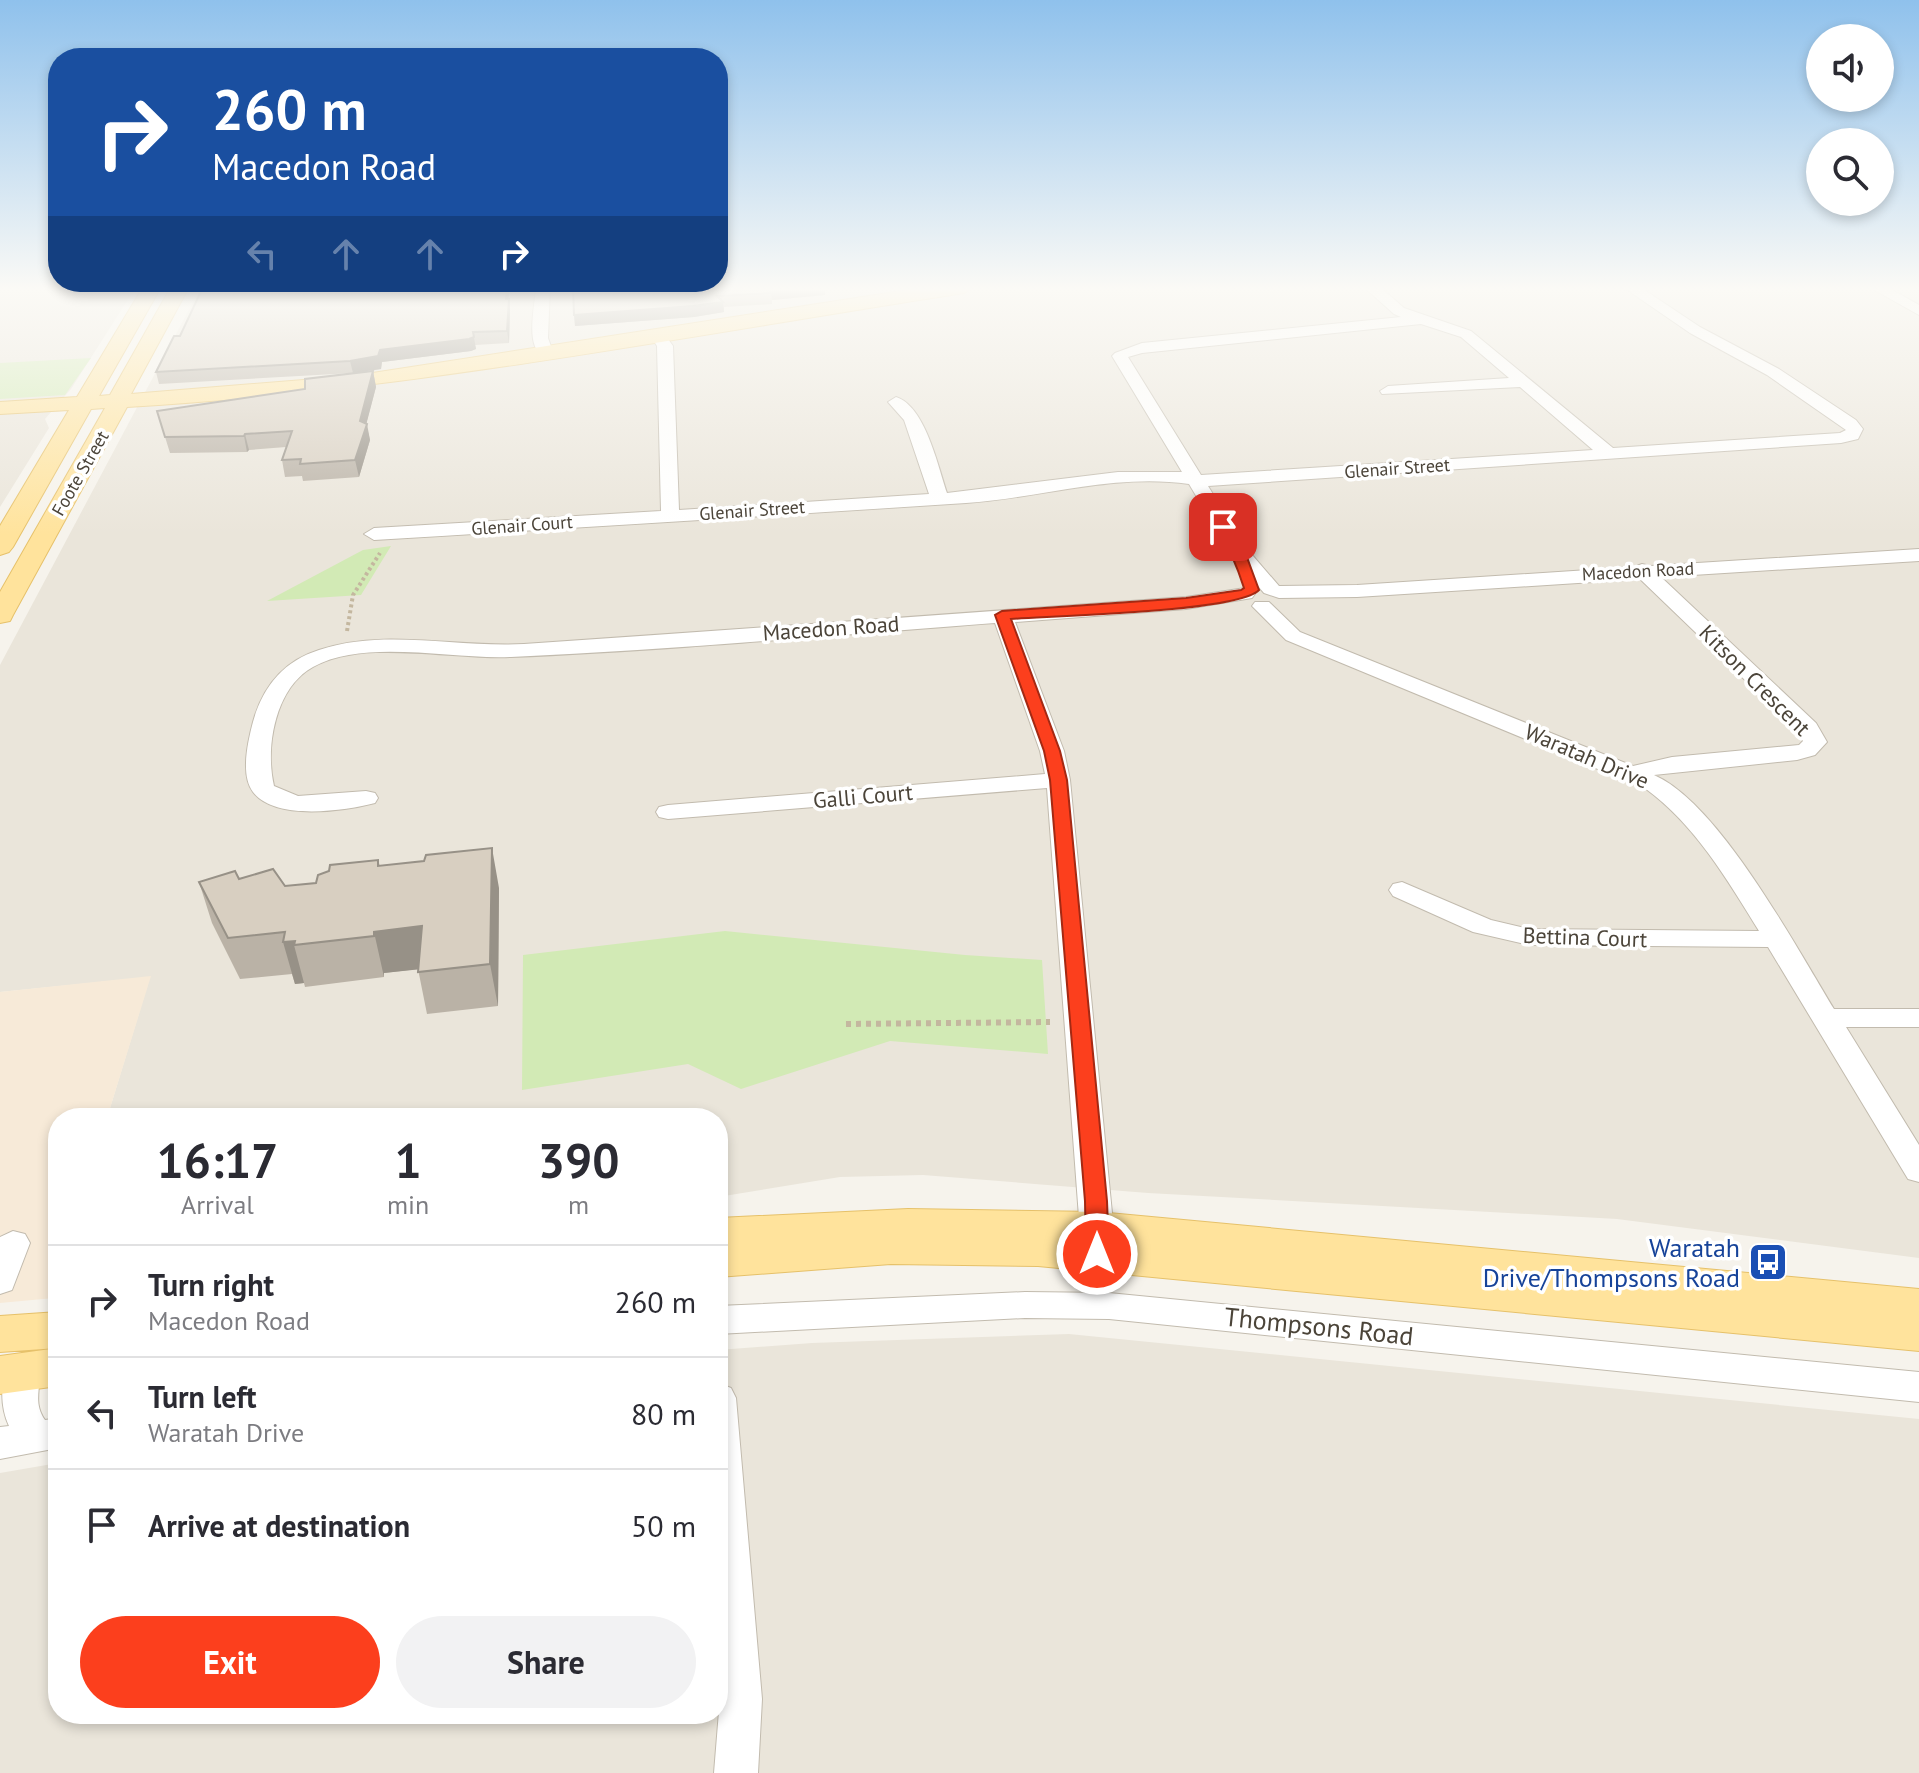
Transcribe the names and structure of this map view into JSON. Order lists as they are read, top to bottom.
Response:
{
  "streets": {
    "main road": ["Foote Street"],
    "street": [
      "Glenair Street",
      "Glenair Court",
      "Macedon Road",
      "Kitson Crescent",
      "Waratah Drive",
      "Galli Court",
      "Bettina Court",
      "Thompsons Road"
    ]
  },
  "crossings": [
    ["Glenair Street", "Glenair Court"],
    ["Glenair Street", "Waratah Drive"],
    ["Macedon Road", "Kitson Crescent"],
    ["Macedon Road", "Waratah Drive"],
    ["Kitson Crescent", "Waratah Drive"],
    ["Waratah Drive", "Bettina Court"]
  ],
  "places": {
    "bus stop": ["Waratah Drive/Thompsons Road"]
  },
  "page": {
    "turn": ["260 m", "Macedon Road"],
    "eta": [
      "16:17",
      "Arrival",
      "1",
      "min",
      "390",
      "m"
    ],
    "list": [
      {
        "name": "Turn right",
        "note": "Macedon Road",
        "value": "260 m"
      },
      {
        "name": "Turn left",
        "note": "Waratah Drive",
        "value": "80 m"
      },
      {
        "name": "Arrive at destination",
        "value": "50 m"
      }
    ],
    "buttons": ["Exit", "Share"]
  }
}
